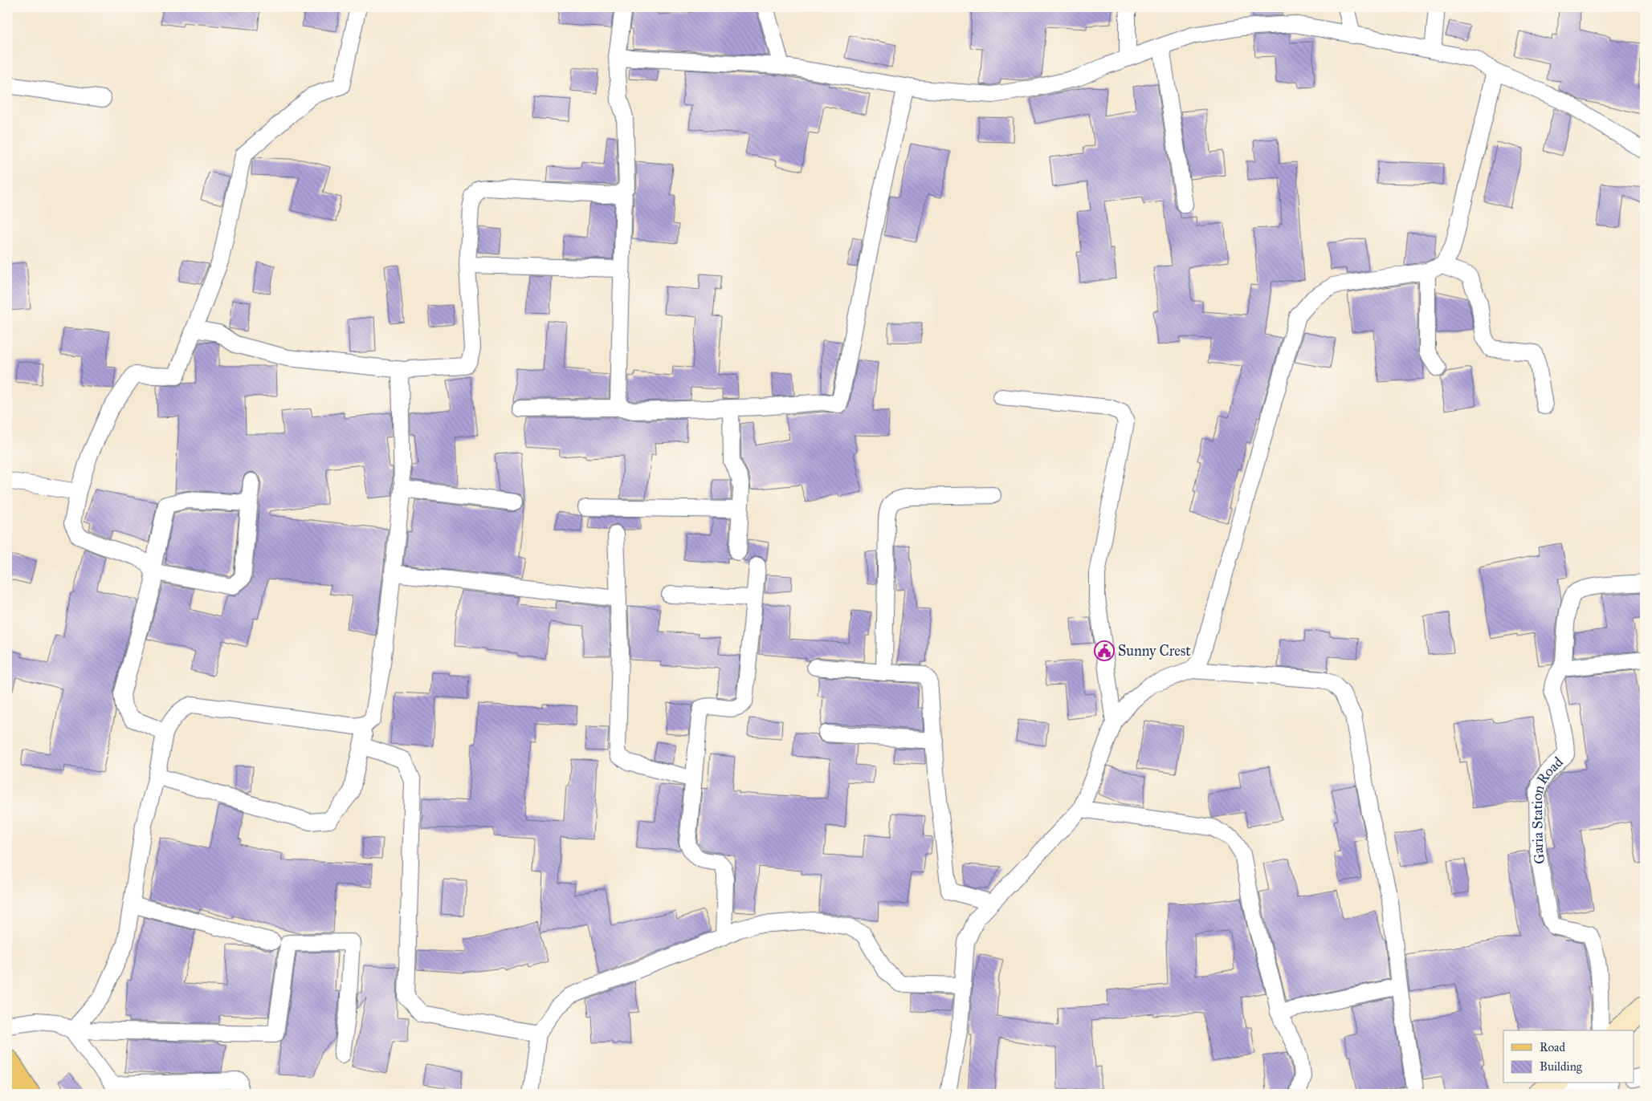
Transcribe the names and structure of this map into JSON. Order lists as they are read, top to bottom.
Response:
{
  "streets": {
    "street": ["Garia Station Road"]
  },
  "places": {
    "public building": ["Sunny Crest"]
  },
  "legend": ["Road", "Building"]
}
